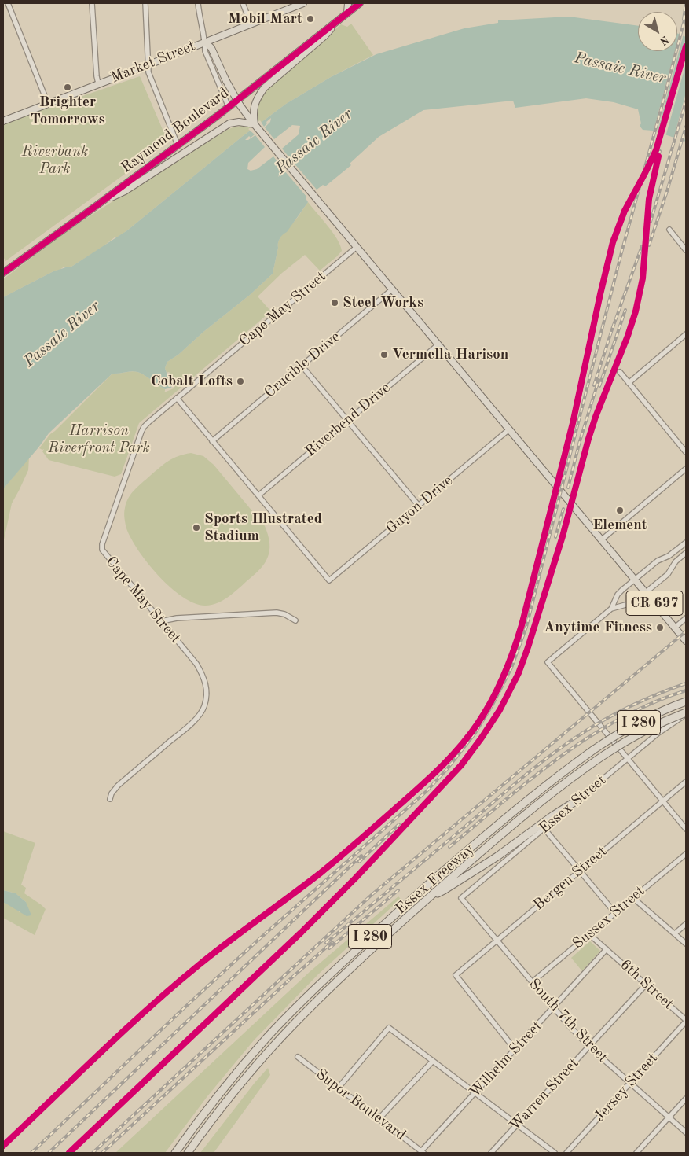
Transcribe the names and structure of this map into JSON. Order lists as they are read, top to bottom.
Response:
{
  "streets": {
    "highway": ["I 280", "Essex Freeway"],
    "main road": ["Market Street", "Raymond Boulevard", "CR 697"],
    "street": [
      "Cape May Street",
      "Crucible Drive",
      "Riverbend Drive",
      "Guyon Drive",
      "Essex Street",
      "Bergen Street",
      "Sussex Street",
      "6th Street",
      "South 7th Street",
      "Wilhelm Street",
      "Jersey Street",
      "Warren Street",
      "Supor Boulevard"
    ]
  },
  "crossings": [
    ["Cape May Street", "CR 697"],
    ["Crucible Drive", "CR 697"],
    ["Riverbend Drive", "Guyon Drive"],
    ["Riverbend Drive", "CR 697"],
    ["Guyon Drive", "CR 697"],
    ["Essex Street", "Essex Freeway"],
    ["Essex Street", "South 7th Street"],
    ["Bergen Street", "South 7th Street"],
    ["Bergen Street", "Wilhelm Street"],
    ["Sussex Street", "6th Street"],
    ["Sussex Street", "South 7th Street"],
    ["6th Street", "Wilhelm Street"],
    ["6th Street", "Jersey Street"],
    ["6th Street", "Warren Street"],
    ["South 7th Street", "Wilhelm Street"],
    ["South 7th Street", "Jersey Street"],
    ["South 7th Street", "Warren Street"],
    ["Wilhelm Street", "Supor Boulevard"]
  ],
  "water": ["Passaic River"],
  "parks": ["Riverbank Park", "Harrison Riverfront Park"],
  "places": [
    "Mobil Mart",
    "Brighter Tomorrows",
    "Steel Works",
    "Vermella Harison",
    "Cobalt Lofts",
    "Element",
    "Sports Illustrated Stadium",
    "Anytime Fitness"
  ],
  "north": "bottom right"
}
